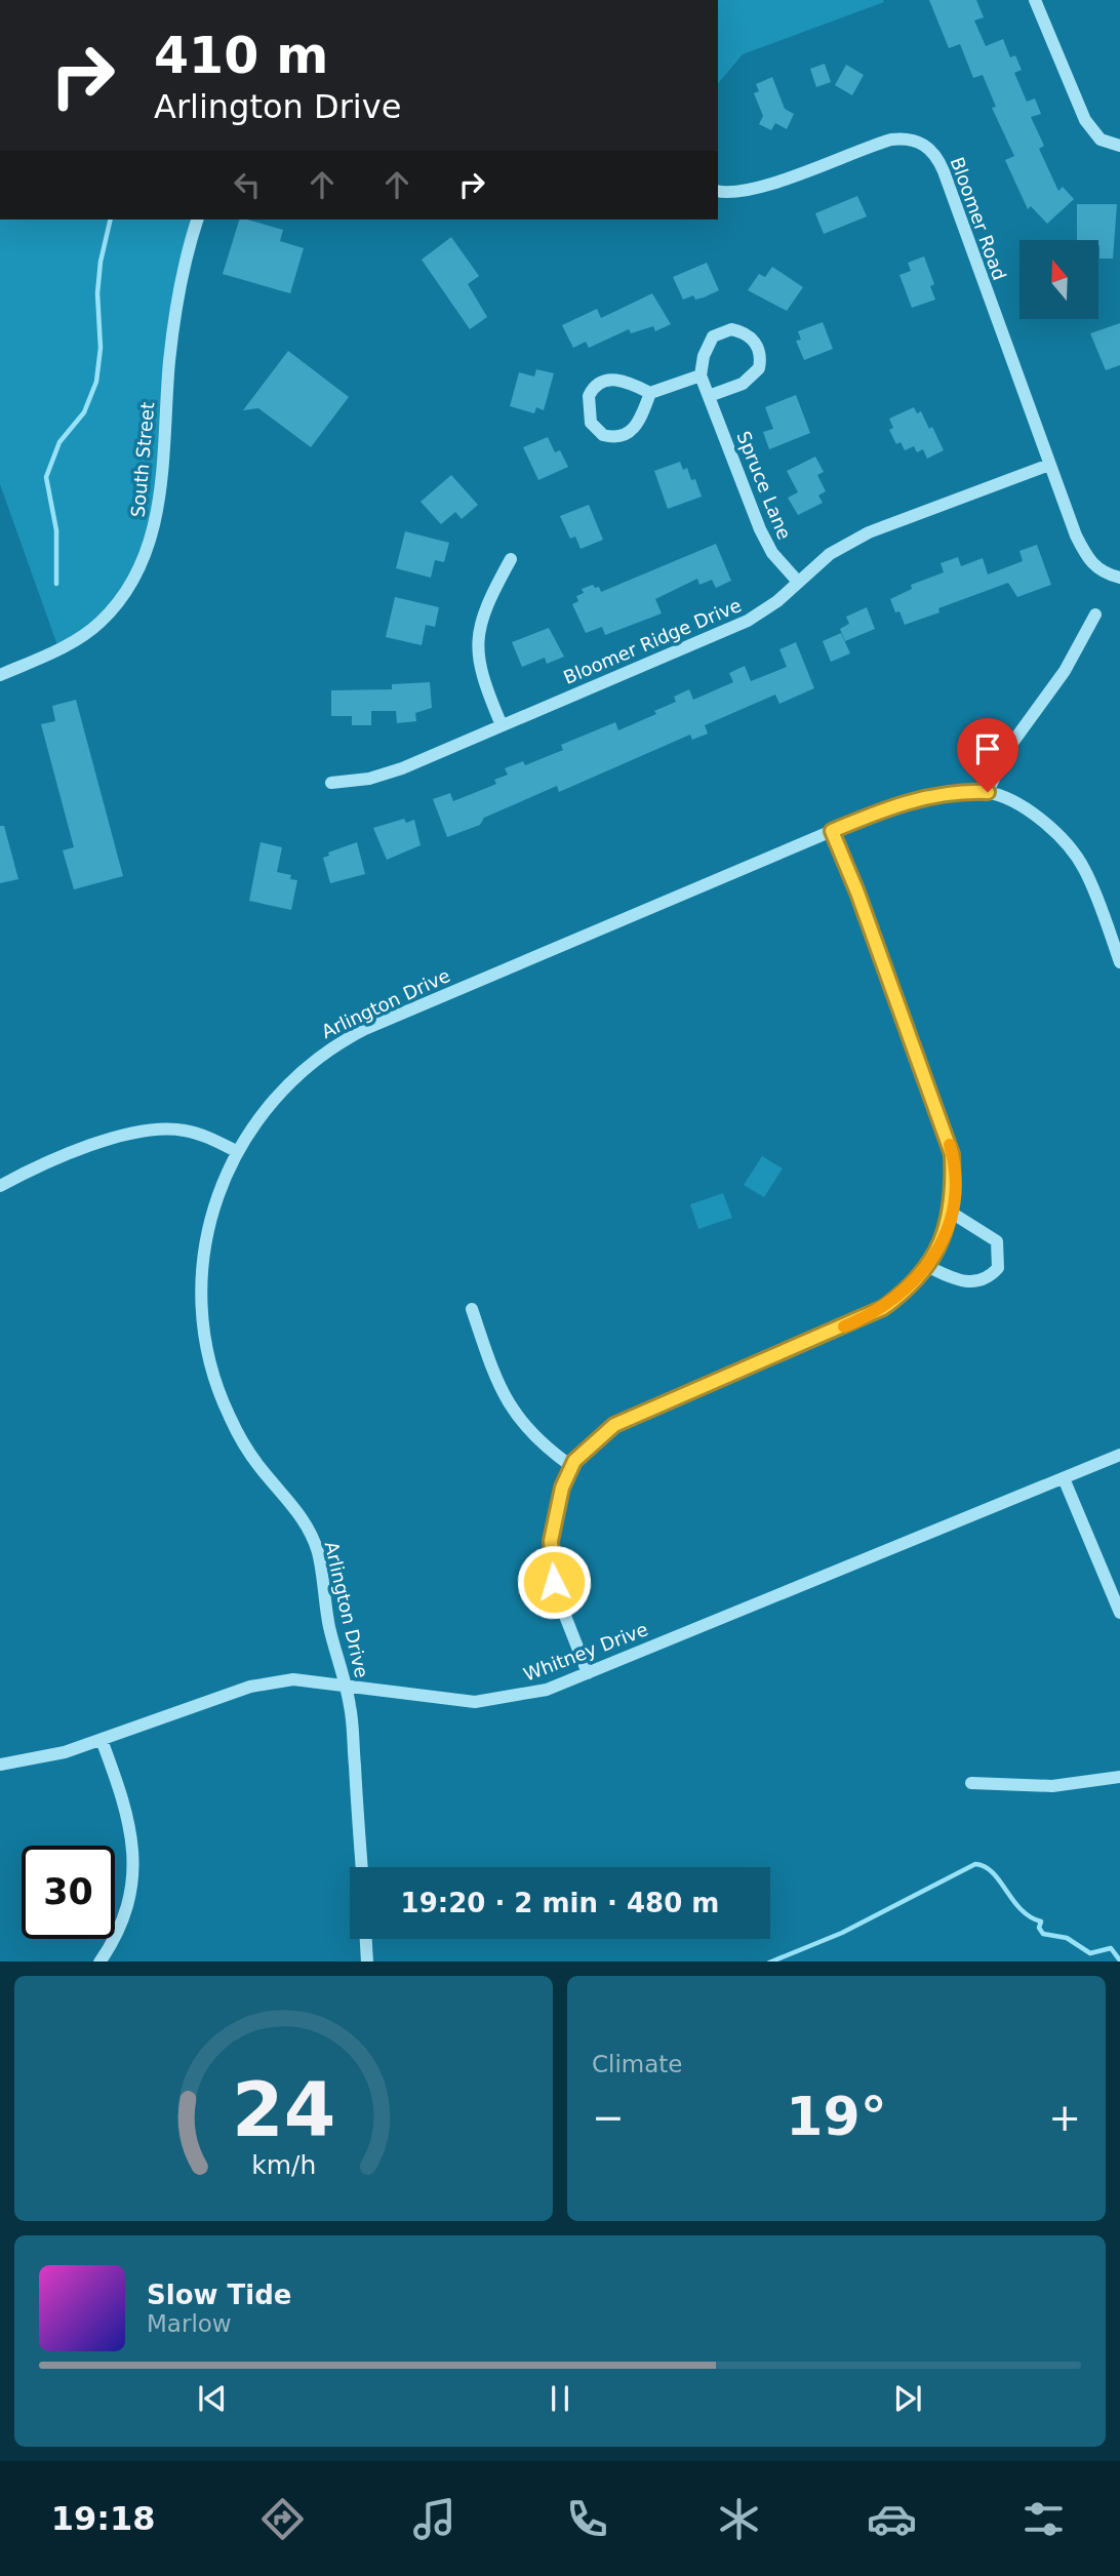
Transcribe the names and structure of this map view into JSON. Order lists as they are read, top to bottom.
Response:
{
  "streets": {
    "street": [
      "Bloomer Road",
      "South Street",
      "Spruce Lane",
      "Bloomer Ridge Drive",
      "Arlington Drive",
      "Whitney Drive"
    ]
  },
  "crossings": [
    ["Bloomer Road", "Bloomer Ridge Drive"],
    ["Spruce Lane", "Bloomer Ridge Drive"],
    ["Arlington Drive", "Whitney Drive"]
  ],
  "north": "top",
  "page": {
    "turn": ["410 m", "Arlington Drive"],
    "limit": "30",
    "trip": "19:20 · 2 min · 480 m",
    "tile": "Climate",
    "heat": ["−", "19°", "+"],
    "song": ["Slow Tide", "Marlow"],
    "tabs": "19:18",
    "gauge": ["24", "km/h"]
  }
}
